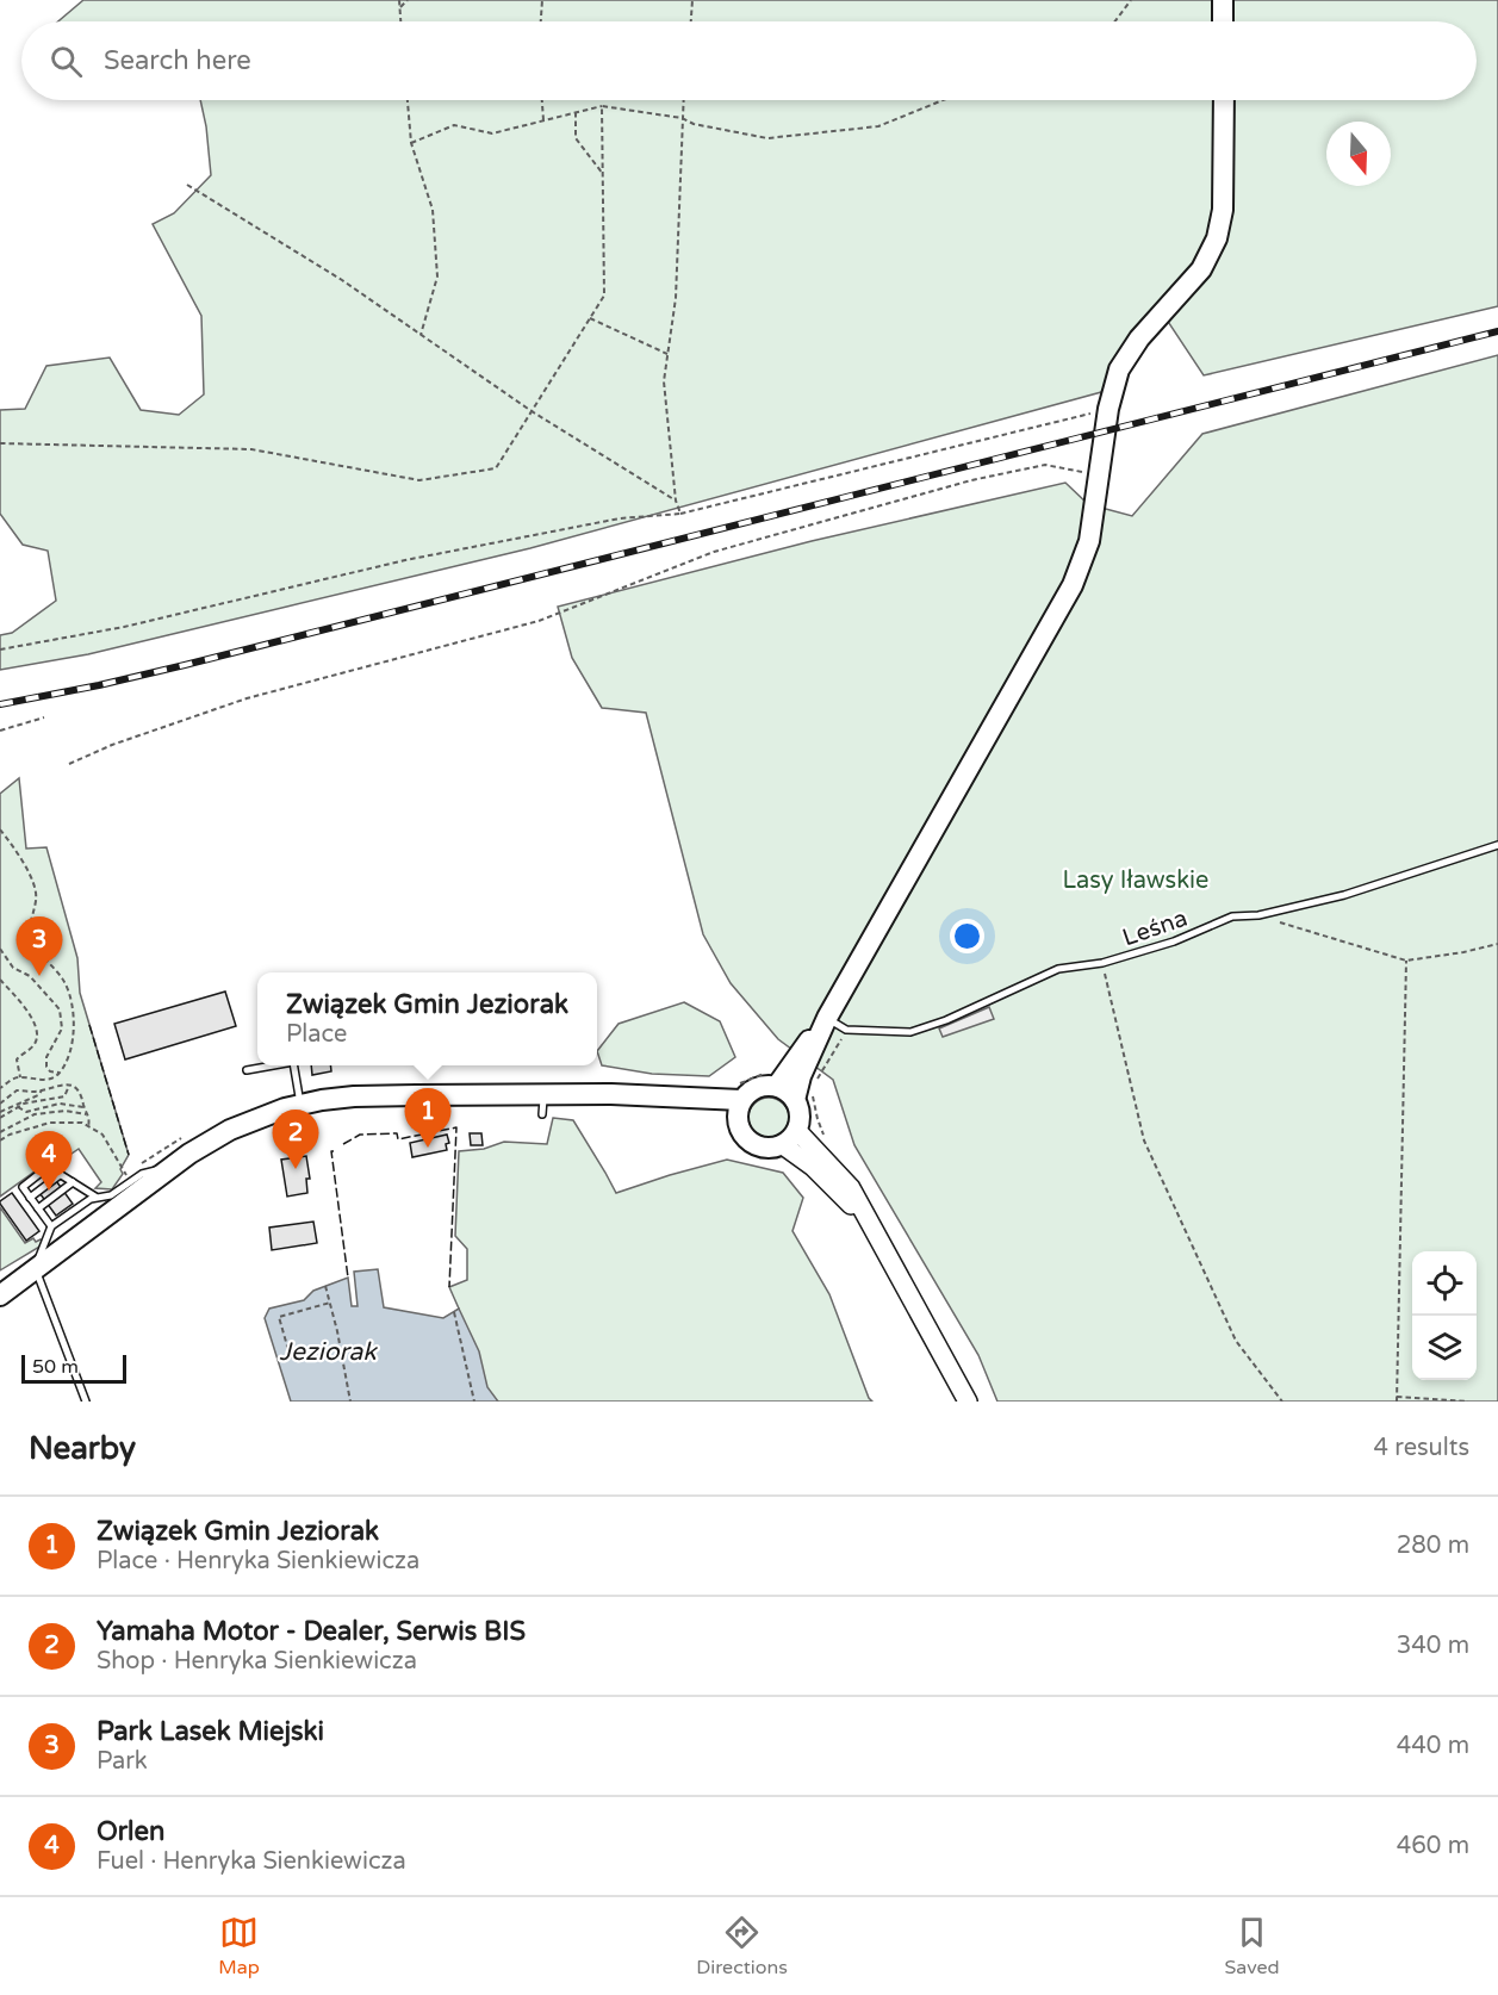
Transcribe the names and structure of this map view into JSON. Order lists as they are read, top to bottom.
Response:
{
  "streets": {
    "lane": ["Leśna"]
  },
  "water": ["Jeziorak"],
  "parks": ["Lasy Iławskie"],
  "scale_bar": "50 m",
  "north": "bottom",
  "page": {
    "search": "Search here",
    "pins": [
      "3",
      "1",
      "2",
      "4"
    ],
    "popup": ["Związek Gmin Jeziorak", "Place"],
    "scale": "50 m",
    "heading": ["Nearby", "4 results"],
    "list": [
      {
        "mark": "1",
        "name": "Związek Gmin Jeziorak",
        "note": "Place · Henryka Sienkiewicza",
        "value": "280 m"
      },
      {
        "mark": "2",
        "name": "Yamaha Motor - Dealer, Serwis BIS",
        "note": "Shop · Henryka Sienkiewicza",
        "value": "340 m"
      },
      {
        "mark": "3",
        "name": "Park Lasek Miejski",
        "note": "Park",
        "value": "440 m"
      },
      {
        "mark": "4",
        "name": "Orlen",
        "note": "Fuel · Henryka Sienkiewicza",
        "value": "460 m"
      }
    ],
    "nav": ["Map", "Directions", "Saved"]
  }
}
